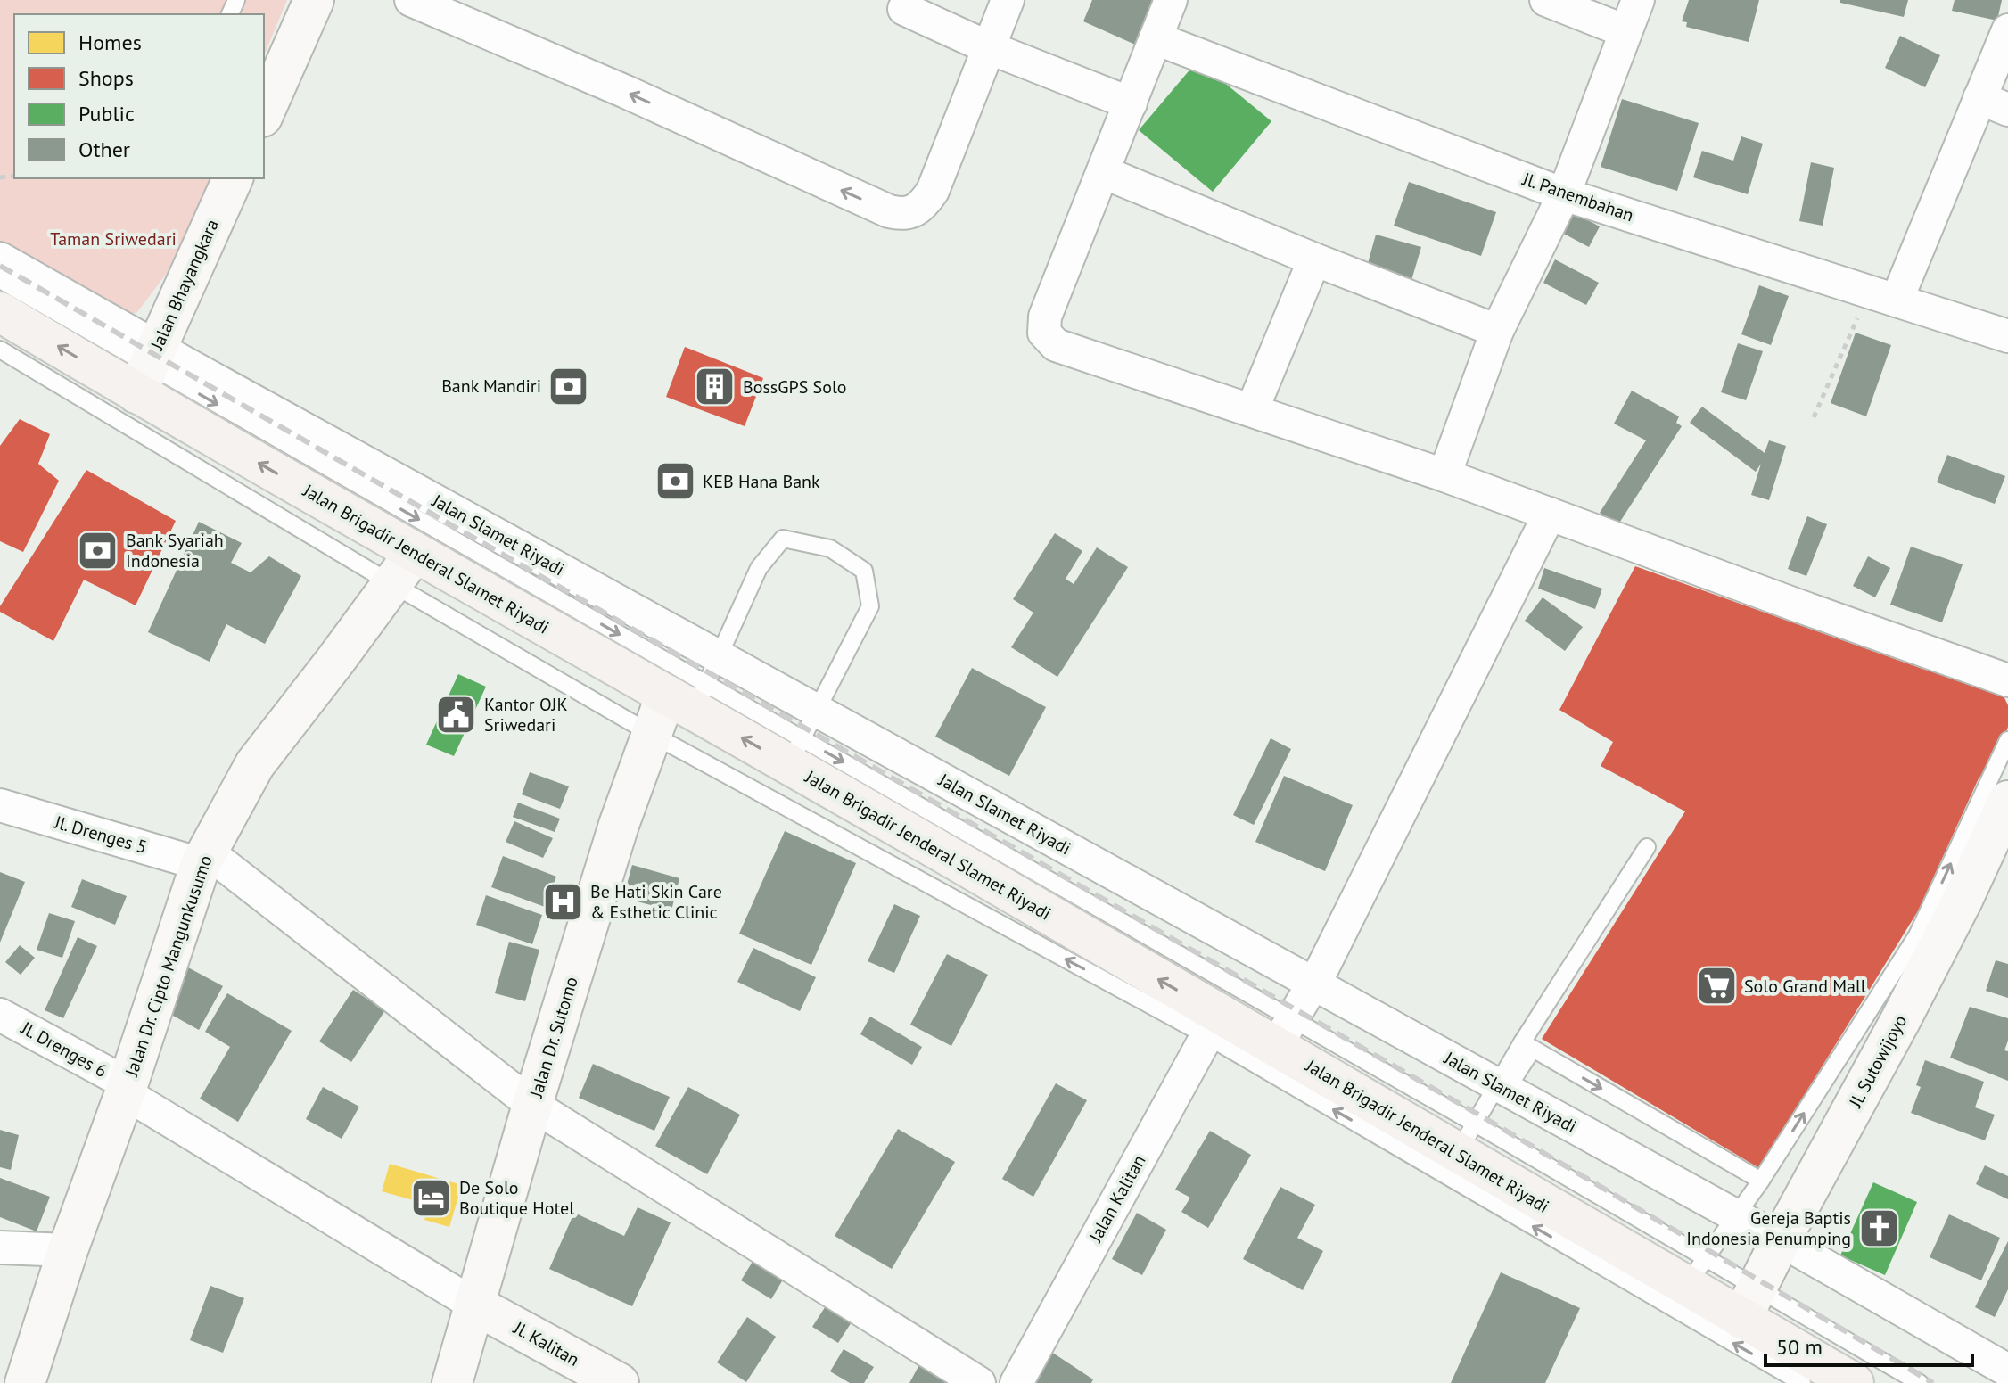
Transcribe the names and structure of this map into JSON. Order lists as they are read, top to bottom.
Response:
{
  "streets": {
    "main road": [
      "Jalan Bhayangkara",
      "Jalan Brigadir Jenderal Slamet Riyadi",
      "Jalan Dr. Cipto Mangunkusumo",
      "Jalan Dr. Sutomo",
      "Jl. Sutowijoyo",
      "Jl. Kalitan"
    ],
    "street": [
      "Jl. Panembahan",
      "Jalan Slamet Riyadi",
      "Jl. Drenges 5",
      "Jl. Drenges 6",
      "Jalan Kalitan"
    ]
  },
  "crossings": [
    ["Jalan Bhayangkara", "Jalan Slamet Riyadi"],
    ["Jalan Bhayangkara", "Jalan Brigadir Jenderal Slamet Riyadi"],
    ["Jalan Slamet Riyadi", "Jalan Brigadir Jenderal Slamet Riyadi"],
    ["Jalan Slamet Riyadi", "Jalan Dr. Sutomo"],
    ["Jalan Slamet Riyadi", "Jl. Sutowijoyo"],
    ["Jalan Brigadir Jenderal Slamet Riyadi", "Jalan Dr. Cipto Mangunkusumo"],
    ["Jalan Brigadir Jenderal Slamet Riyadi", "Jalan Dr. Sutomo"],
    ["Jalan Brigadir Jenderal Slamet Riyadi", "Jl. Sutowijoyo"],
    ["Jalan Brigadir Jenderal Slamet Riyadi", "Jalan Kalitan"],
    ["Jl. Drenges 5", "Jalan Dr. Cipto Mangunkusumo"],
    ["Jalan Dr. Cipto Mangunkusumo", "Jl. Drenges 6"],
    ["Jalan Dr. Sutomo", "Jl. Drenges 6"],
    ["Jalan Dr. Sutomo", "Jl. Kalitan"],
    ["Jl. Drenges 6", "Jl. Kalitan"]
  ],
  "one_way": ["Jalan Brigadir Jenderal Slamet Riyadi"],
  "parks": ["Taman Sriwedari"],
  "places": {
    "bank": ["Bank Mandiri", "KEB Hana Bank", "Bank Syariah Indonesia"],
    "building": ["BossGPS Solo"],
    "public building": ["Kantor OJK Sriwedari"],
    "hospital": ["Be Hati Skin Care & Esthetic Clinic"],
    "supermarket": ["Solo Grand Mall"],
    "hotel": ["De Solo Boutique Hotel"],
    "church": ["Gereja Baptis Indonesia Penumping"]
  },
  "legend": [
    "Homes",
    "Shops",
    "Public",
    "Other"
  ],
  "scale_bar": "50 m"
}
